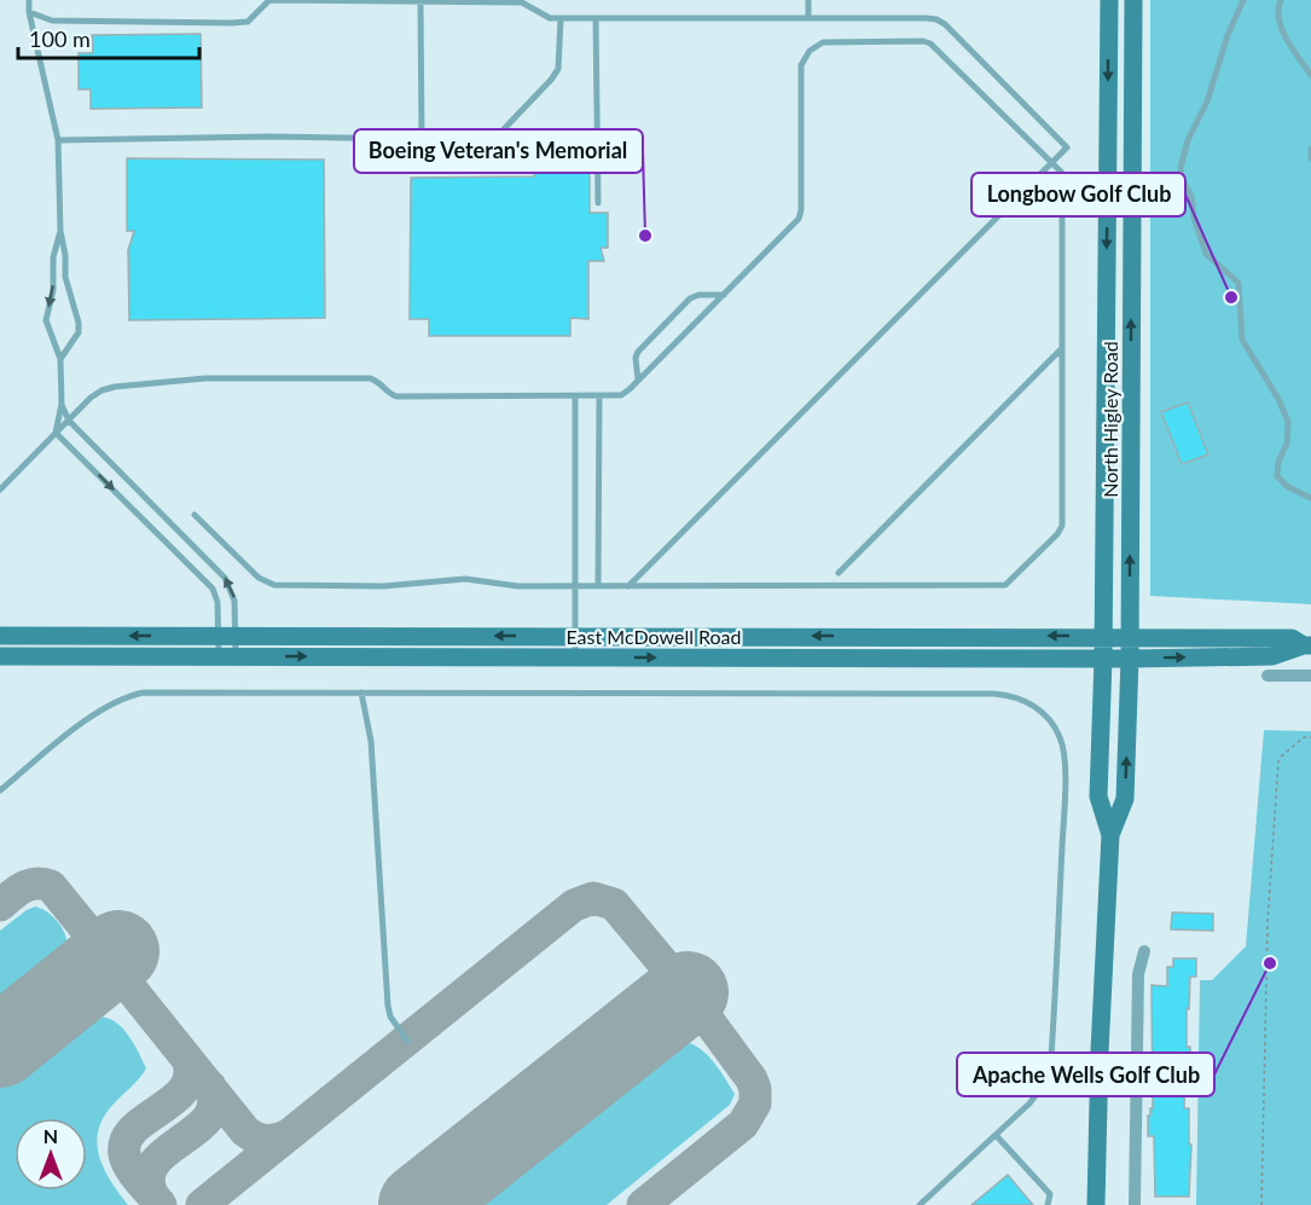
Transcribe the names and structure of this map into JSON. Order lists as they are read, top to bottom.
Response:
{
  "streets": {
    "main road": ["North Higley Road", "East McDowell Road"]
  },
  "crossings": [
    ["North Higley Road", "East McDowell Road"]
  ],
  "places": ["Boeing Veteran's Memorial", "Longbow Golf Club", "Apache Wells Golf Club"],
  "scale_bar": "100 m",
  "north": "top"
}
